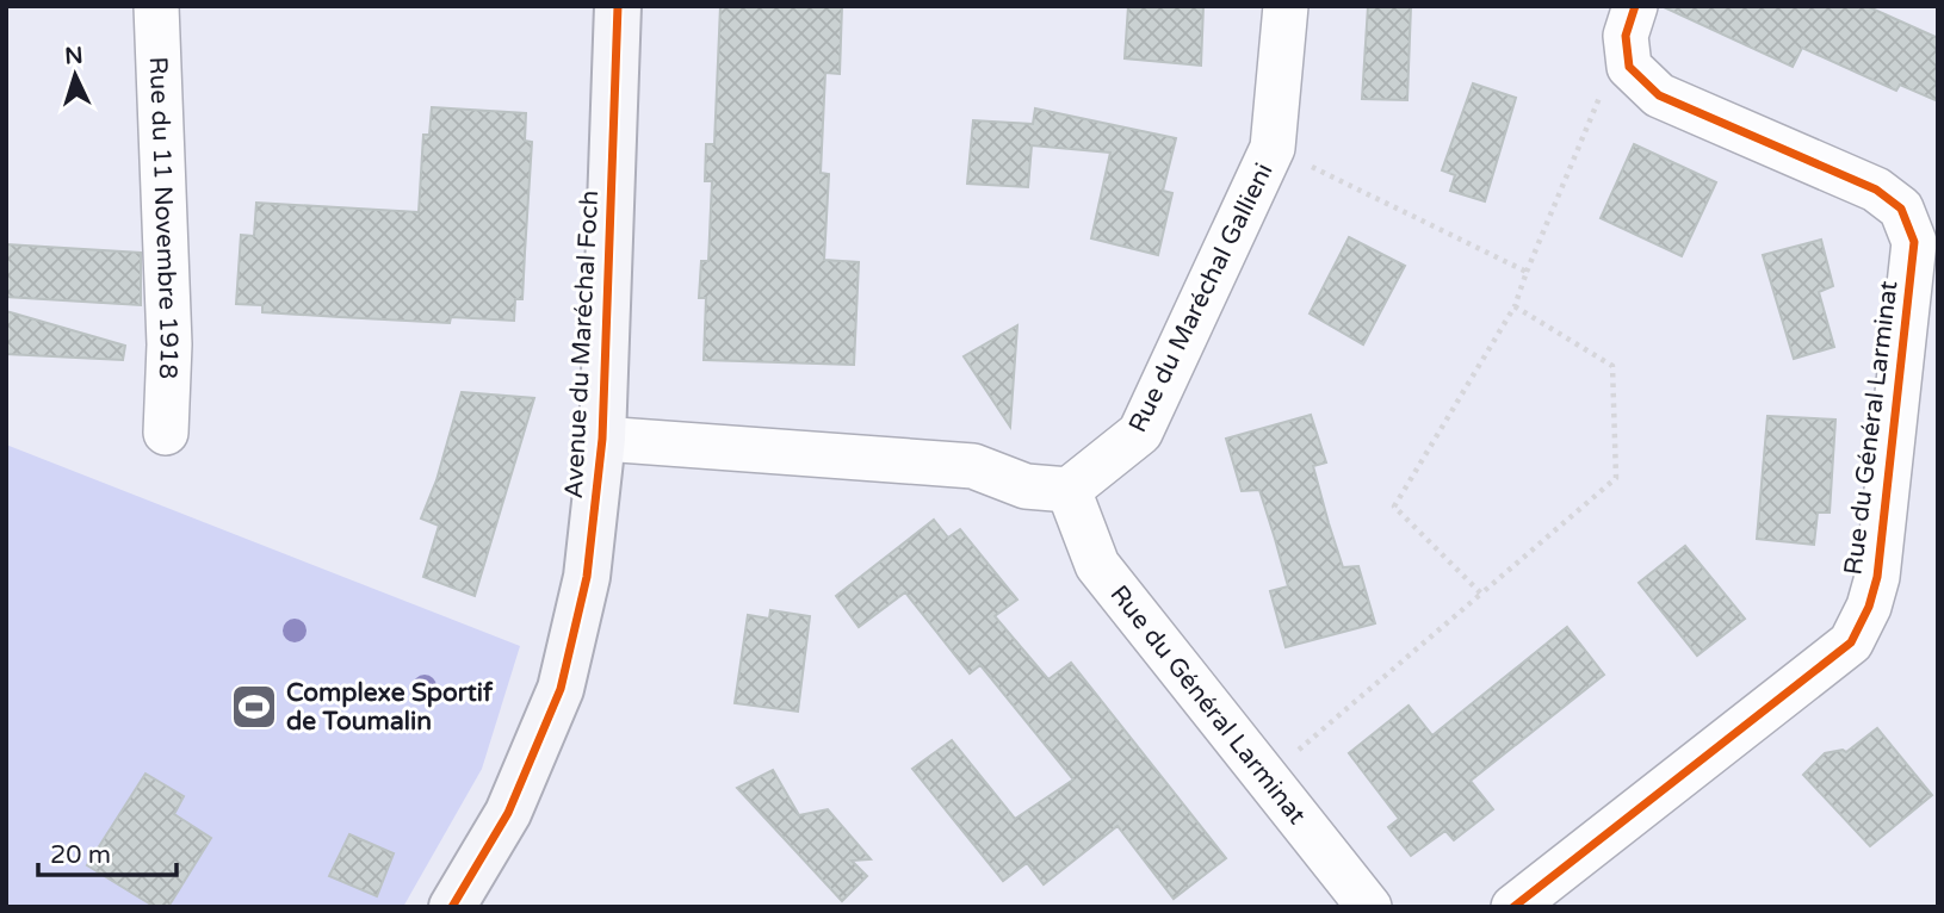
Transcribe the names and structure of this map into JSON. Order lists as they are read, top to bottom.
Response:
{
  "streets": {
    "main road": ["Avenue du Maréchal Foch"],
    "street": ["Rue du 11 Novembre 1918", "Rue du Maréchal Gallieni", "Rue du Général Larminat"]
  },
  "crossings": [
    ["Rue du Maréchal Gallieni", "Rue du Général Larminat"]
  ],
  "places": {
    "sports": ["Complexe Sportif de Toumalin"]
  },
  "scale_bar": "20 m",
  "north": "top"
}
